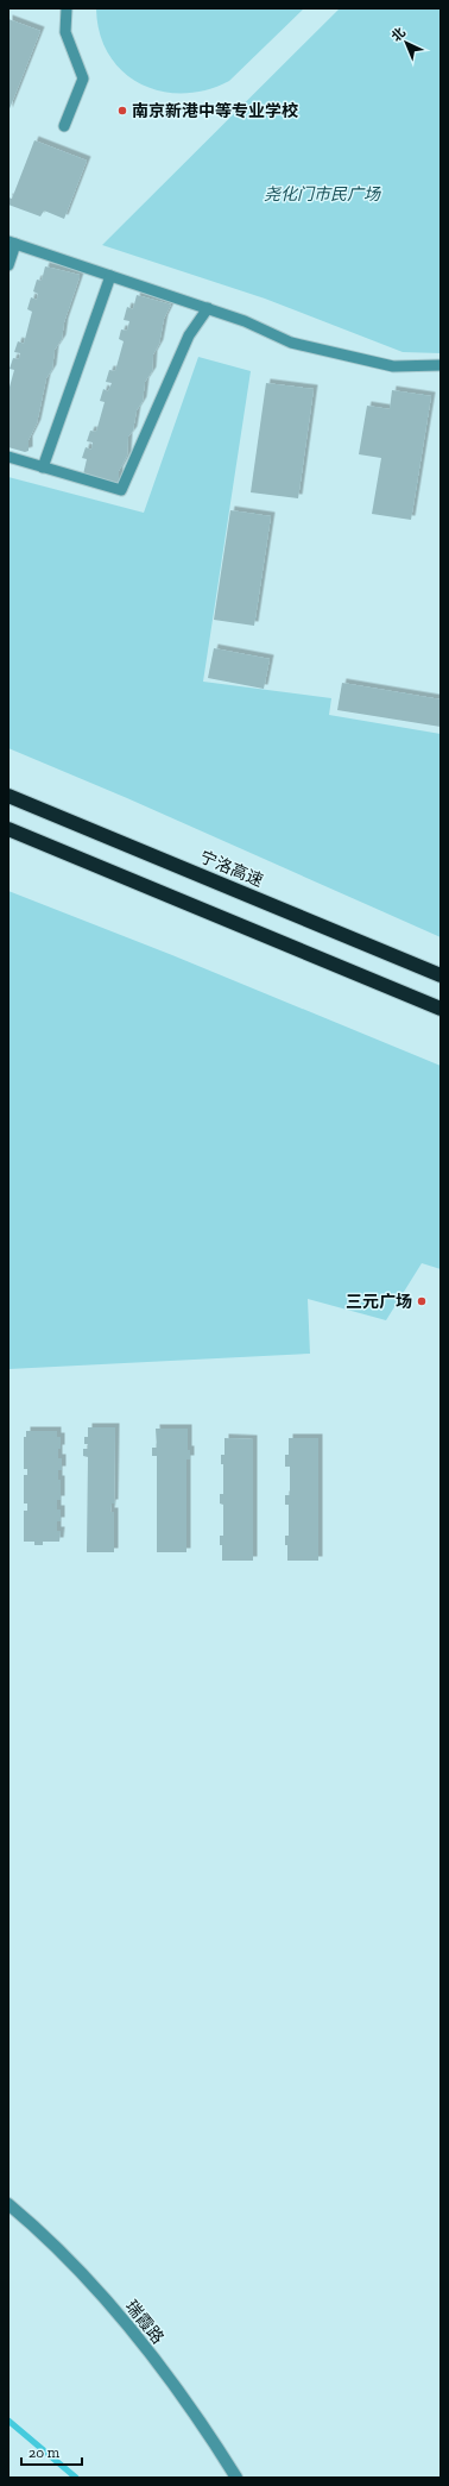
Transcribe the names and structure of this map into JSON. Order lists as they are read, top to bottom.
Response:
{
  "streets": {
    "highway": ["宁洛高速"],
    "street": ["瑞霞路"]
  },
  "parks": ["尧化门市民广场"],
  "places": ["南京新港中等专业学校", "三元广场"],
  "scale_bar": "20 m",
  "north": "top left"
}
